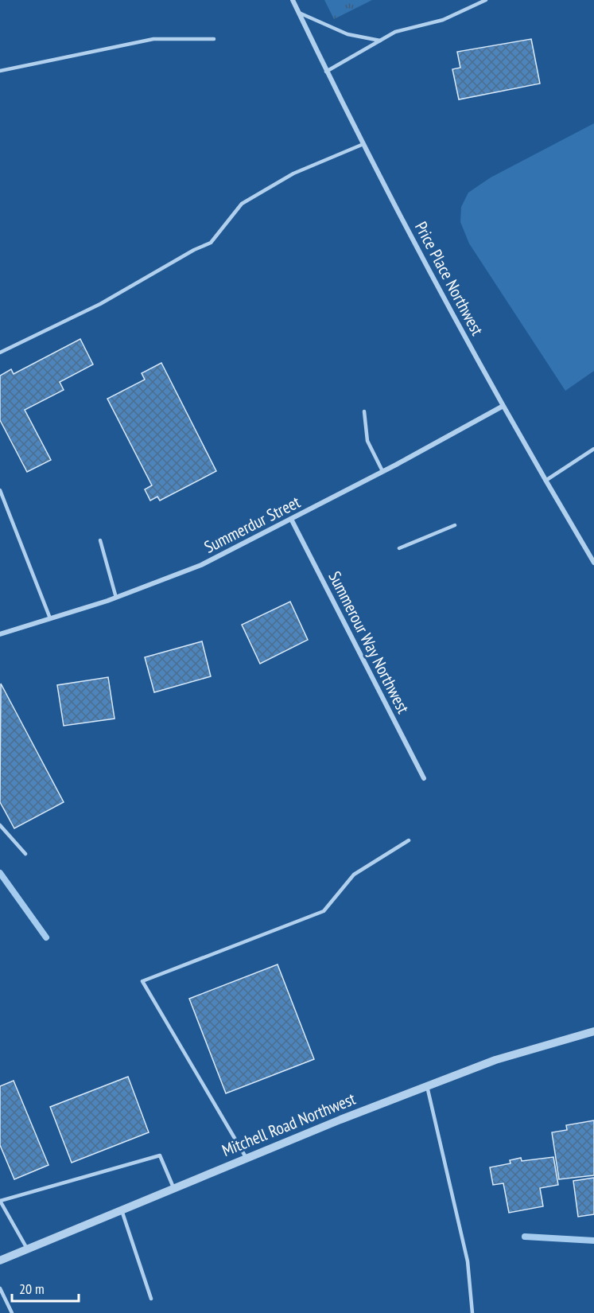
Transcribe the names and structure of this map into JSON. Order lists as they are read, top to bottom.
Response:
{
  "streets": {
    "street": [
      "Price Place Northwest",
      "Summerdur Street",
      "Summerour Way Northwest",
      "Mitchell Road Northwest"
    ]
  },
  "crossings": [
    ["Price Place Northwest", "Summerdur Street"],
    ["Summerdur Street", "Summerour Way Northwest"]
  ],
  "scale_bar": "20 m"
}
